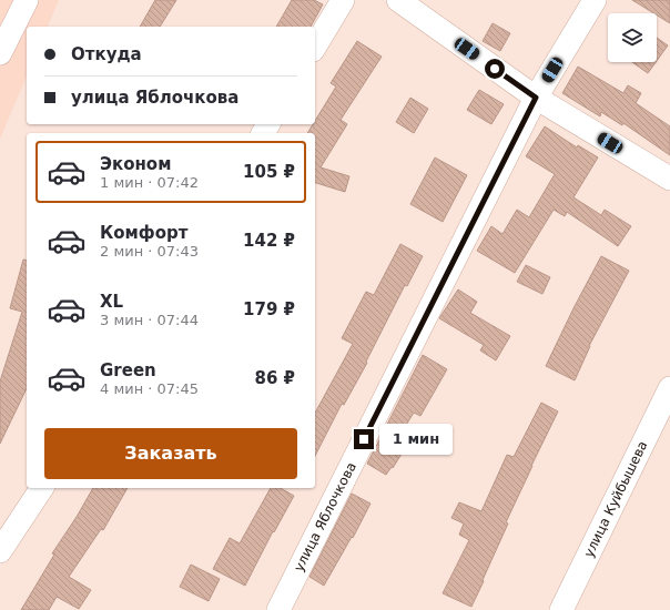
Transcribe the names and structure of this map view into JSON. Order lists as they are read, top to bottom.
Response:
{
  "streets": {
    "street": ["улица Куйбышева", "улица Яблочкова"]
  },
  "page": {
    "banner": ["Откуда", "улица Яблочкова"],
    "list": [
      {
        "name": "Эконом",
        "note": "1 мин · 07:42",
        "value": "105 ₽"
      },
      {
        "name": "Комфорт",
        "note": "2 мин · 07:43",
        "value": "142 ₽"
      },
      {
        "name": "XL",
        "note": "3 мин · 07:44",
        "value": "179 ₽"
      },
      {
        "name": "Green",
        "note": "4 мин · 07:45",
        "value": "86 ₽"
      }
    ],
    "buttons": "Заказать",
    "bubble": "1 мин"
  }
}
